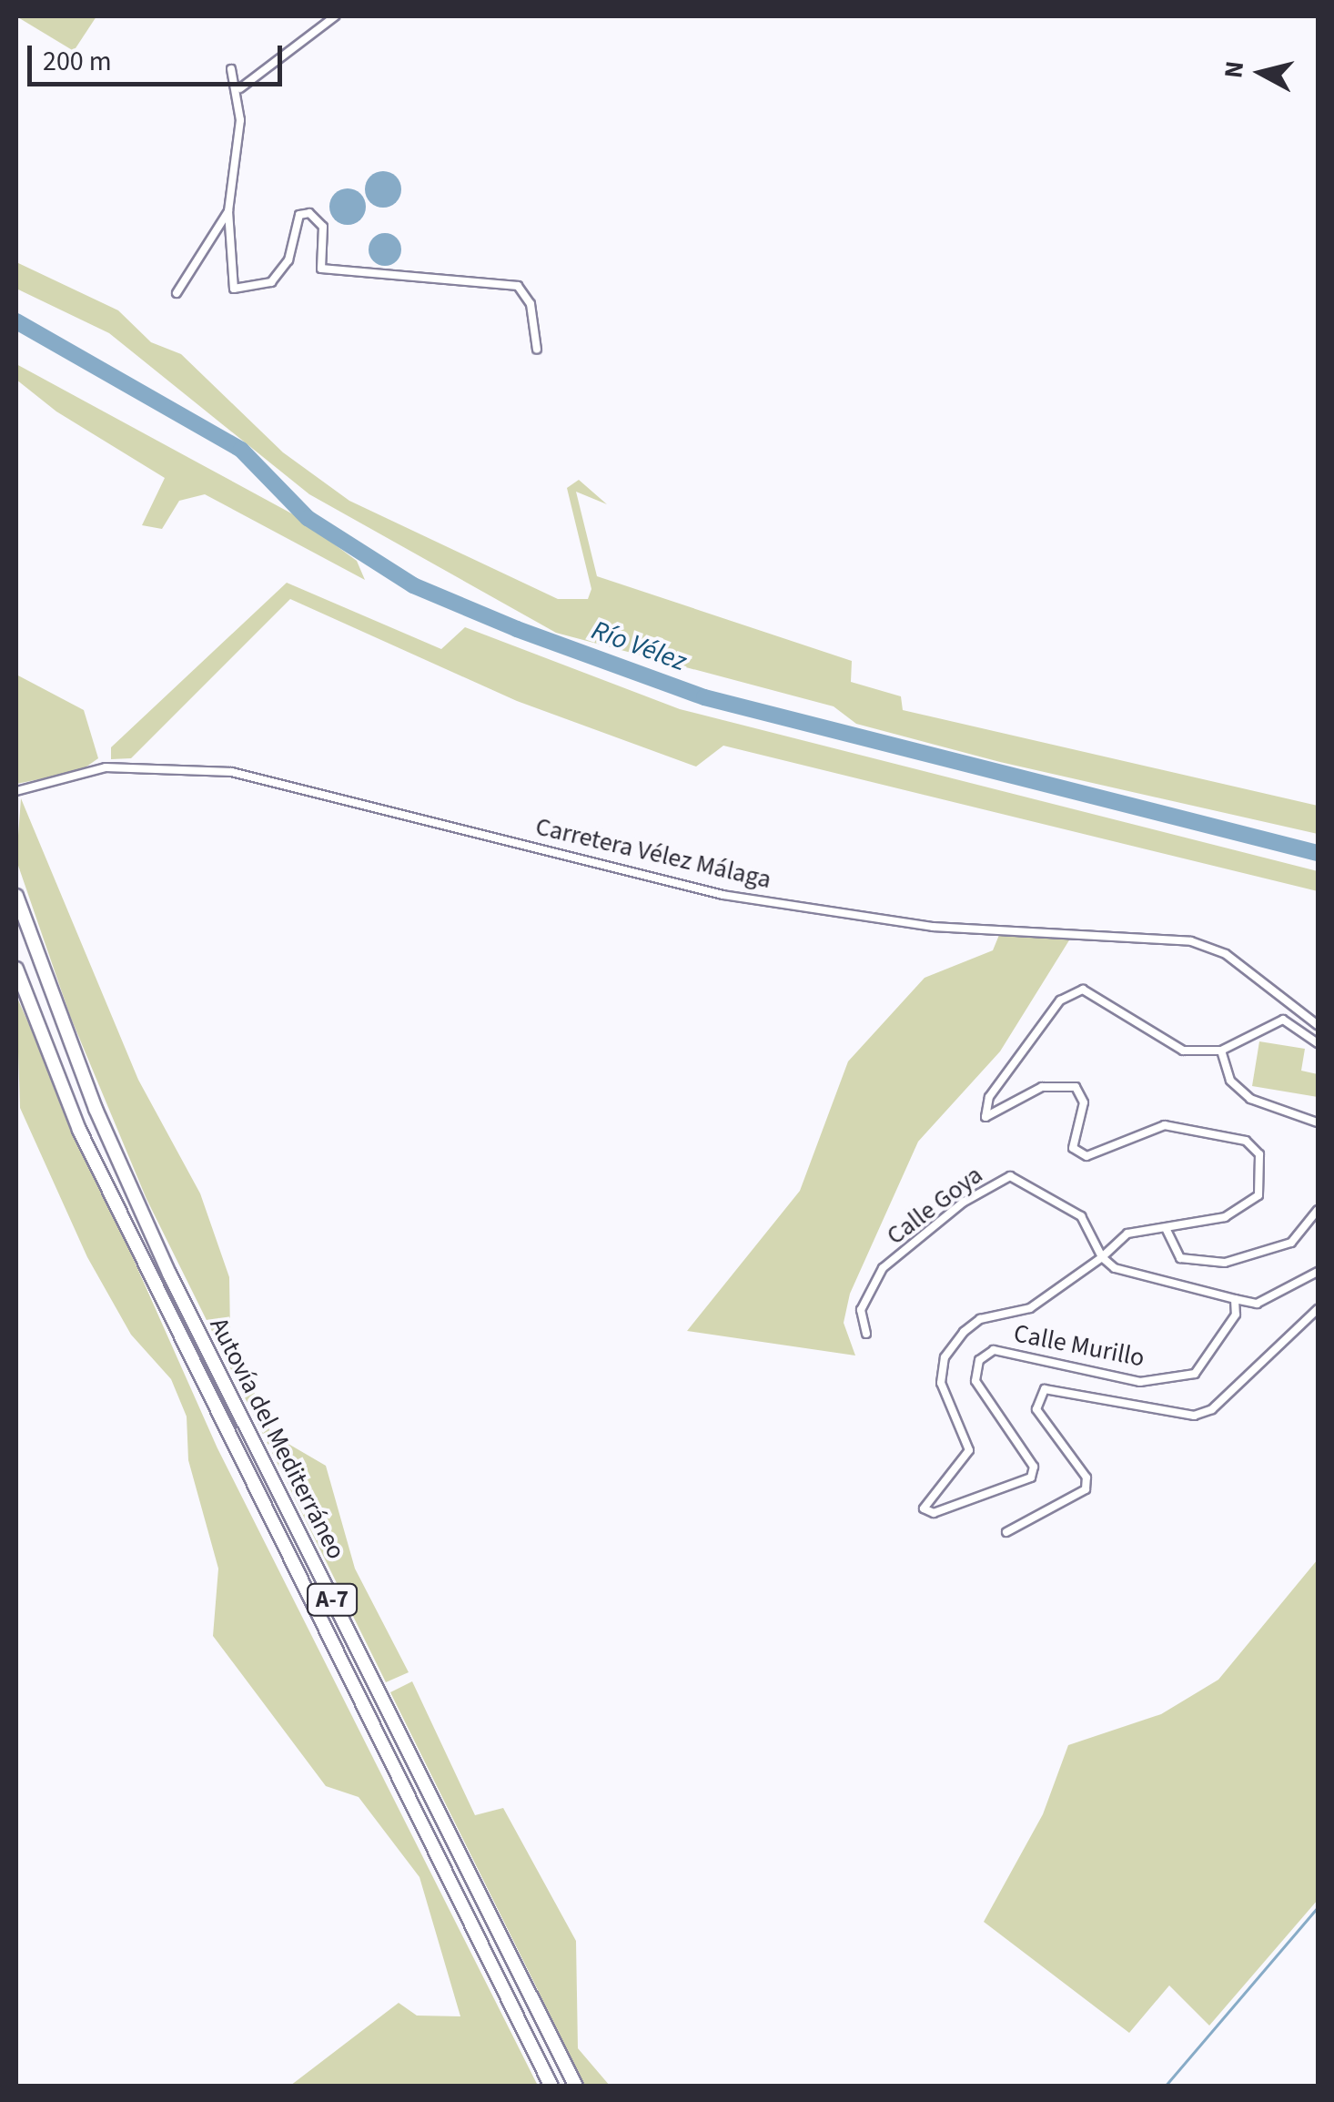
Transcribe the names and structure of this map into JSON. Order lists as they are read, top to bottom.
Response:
{
  "streets": {
    "highway": ["Autovía del Mediterráneo", "A-7"],
    "street": ["Carretera Vélez Málaga", "Calle Goya", "Calle Murillo"]
  },
  "crossings": [
    ["Calle Goya", "Calle Murillo"]
  ],
  "water": ["Río Vélez"],
  "scale_bar": "200 m",
  "north": "left"
}
